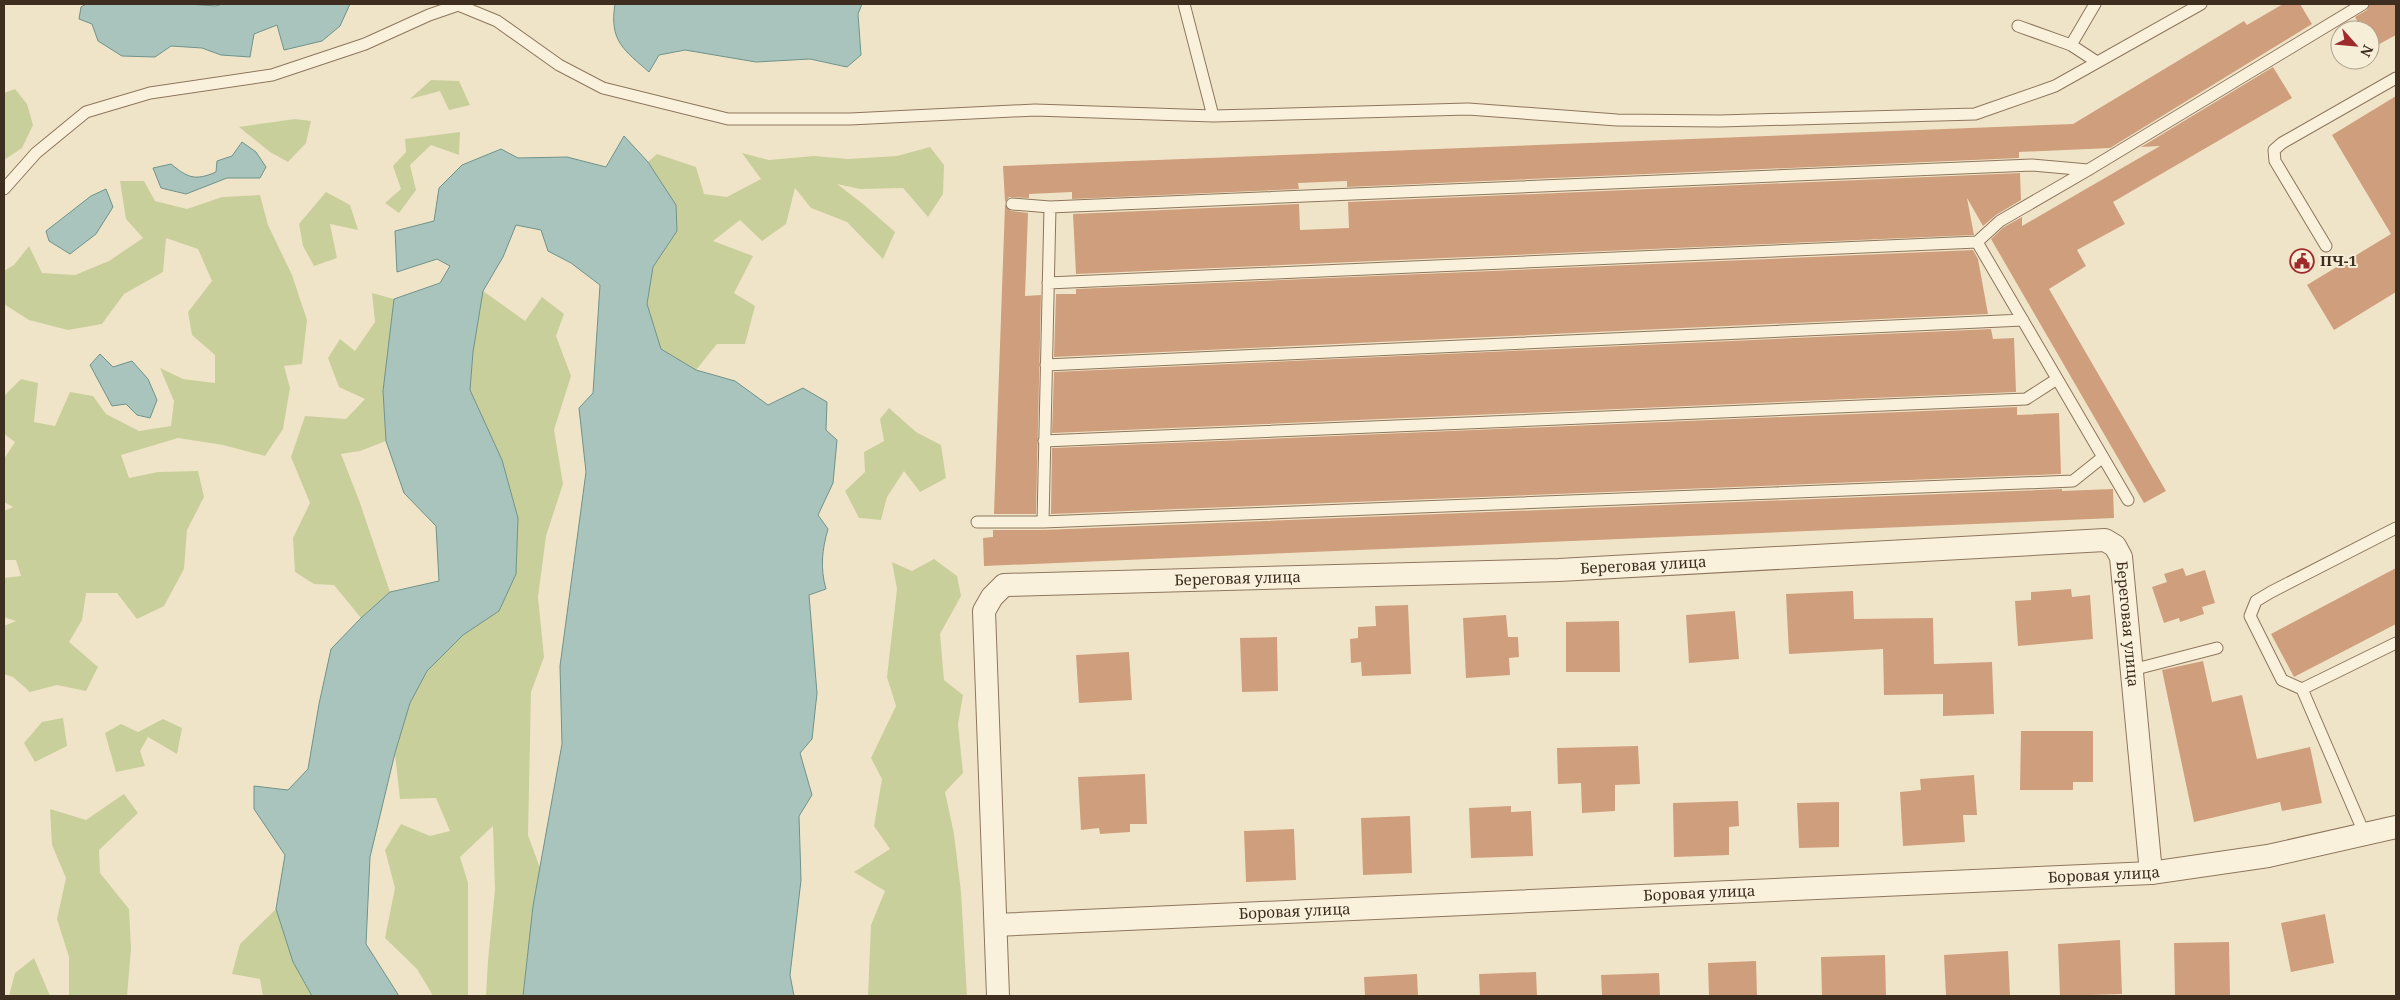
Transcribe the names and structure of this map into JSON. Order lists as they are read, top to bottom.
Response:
{
  "streets": {
    "street": ["Береговая улица", "Боровая улица"]
  },
  "crossings": [
    ["Береговая улица", "Боровая улица"]
  ],
  "places": {
    "public building": ["ПЧ-1"]
  },
  "north": "bottom right"
}
